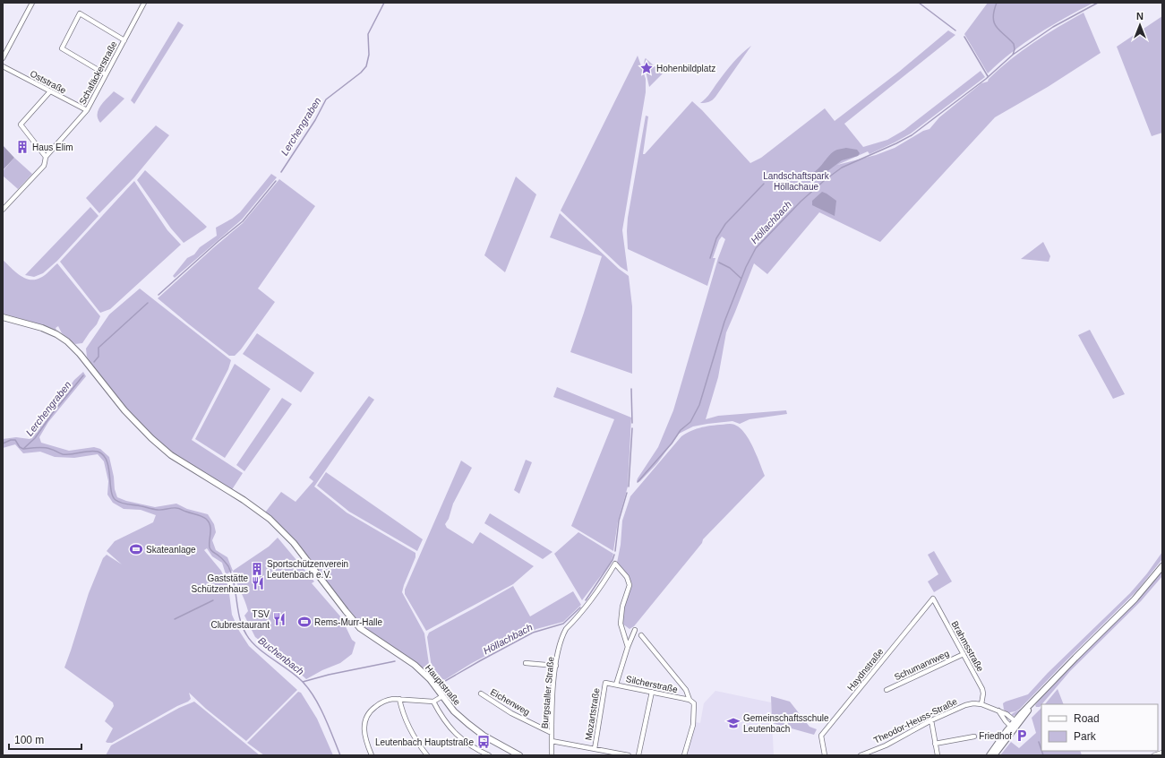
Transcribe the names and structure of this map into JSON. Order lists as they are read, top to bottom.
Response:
{
  "streets": {
    "street": [
      "Schafäckerstraße",
      "Oststraße",
      "Brahmsstraße",
      "Schumannweg",
      "Haydnstraße",
      "Silcherstraße",
      "Hauptstraße",
      "Burgstaller Straße",
      "Eichenweg",
      "Mozartstraße",
      "Theodor-Heuss-Straße"
    ]
  },
  "crossings": [
    ["Schafäckerstraße", "Oststraße"],
    ["Brahmsstraße", "Schumannweg"],
    ["Brahmsstraße", "Haydnstraße"],
    ["Brahmsstraße", "Theodor-Heuss-Straße"],
    ["Silcherstraße", "Mozartstraße"],
    ["Burgstaller Straße", "Eichenweg"]
  ],
  "water": ["Lerchengraben", "Höllachbach", "Buchenbach"],
  "parks": ["Landschaftspark Höllachaue"],
  "places": {
    "place": ["Hohenbildplatz"],
    "building": ["Haus Elim", "Sportschützenverein Leutenbach e.V."],
    "sports": ["Skateanlage", "Rems-Murr-Halle"],
    "restaurant": ["Gaststätte Schützenhaus", "TSV Clubrestaurant"],
    "school or university": ["Gemeinschaftsschule Leutenbach"],
    "parking": ["Friedhof"],
    "bus stop": ["Leutenbach Hauptstraße"]
  },
  "legend": ["Road", "Park"],
  "scale_bar": "100 m",
  "north": "top"
}
